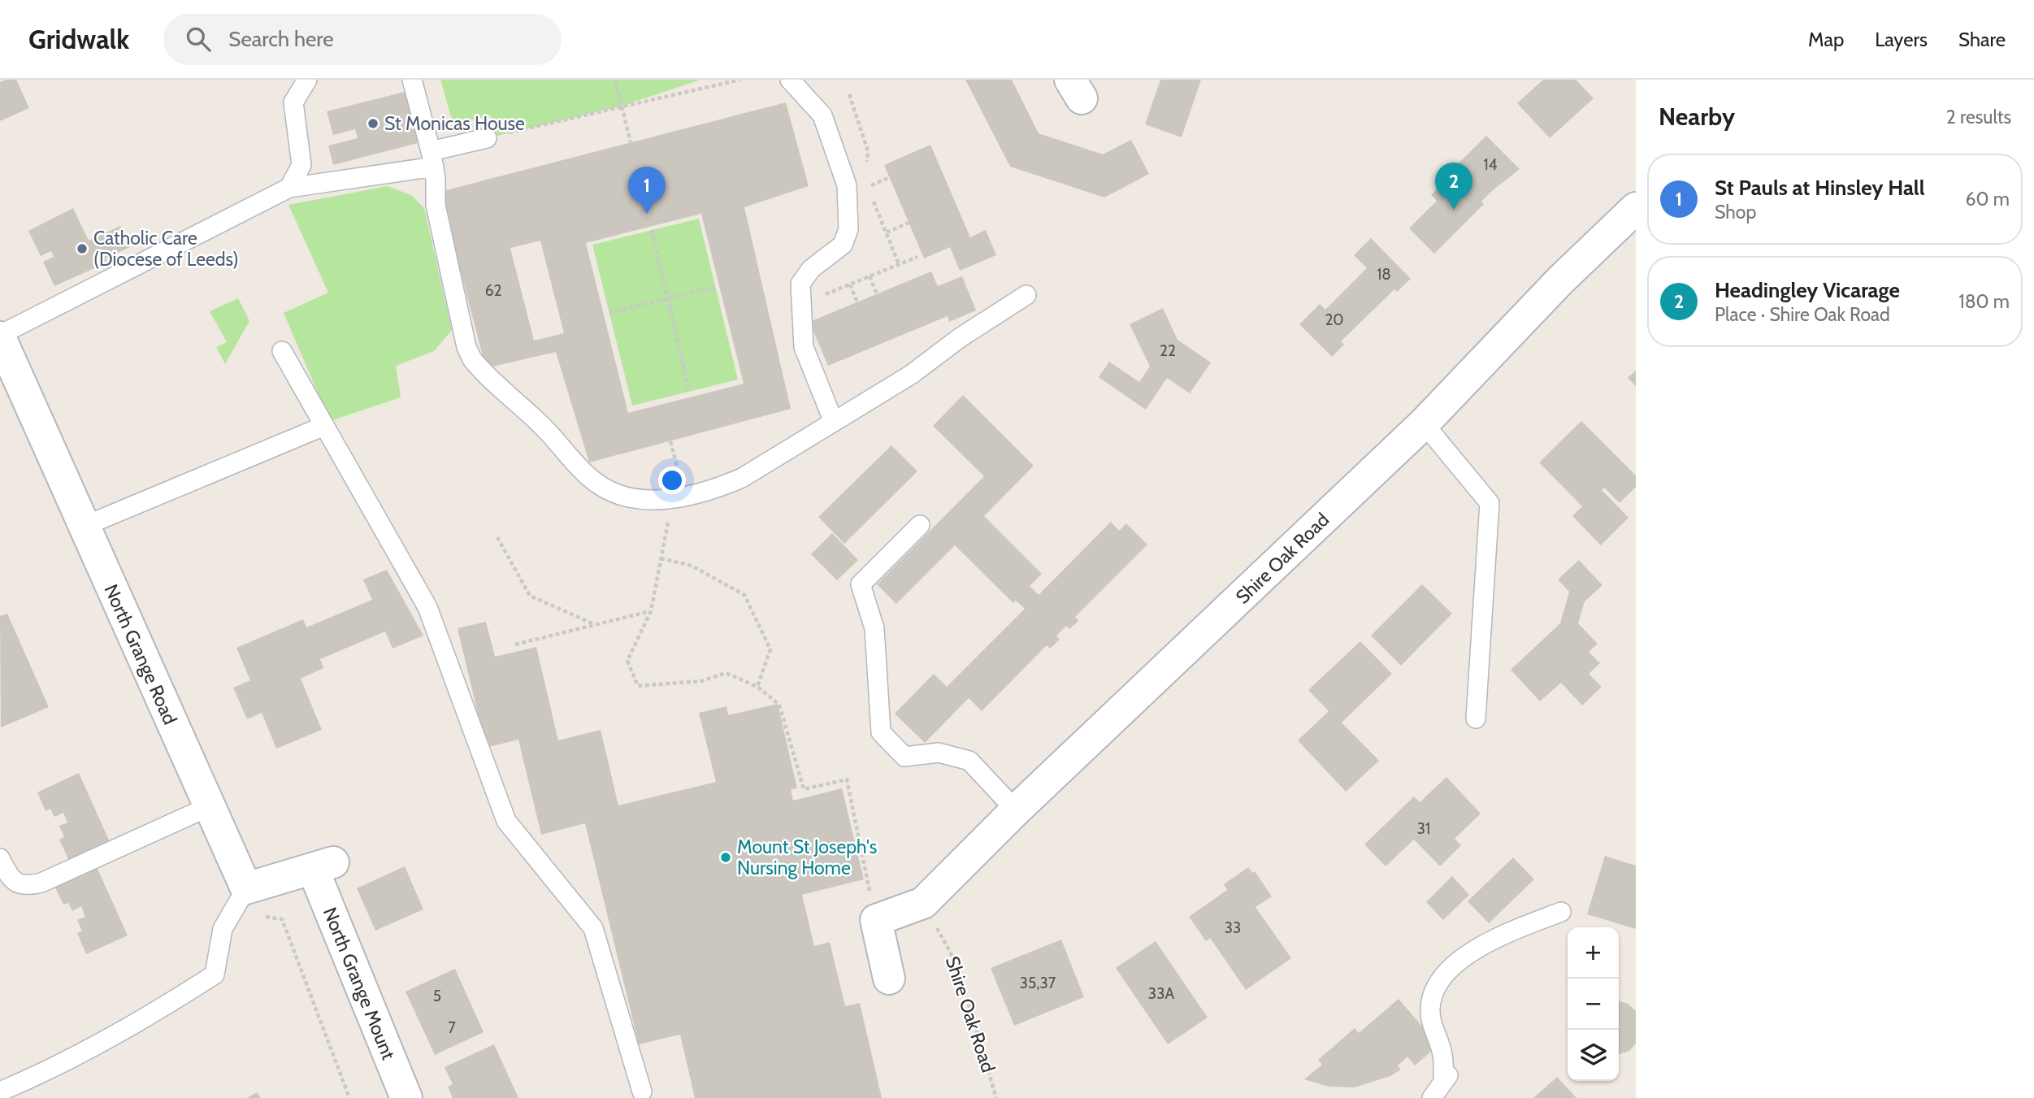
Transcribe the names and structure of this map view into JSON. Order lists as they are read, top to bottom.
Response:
{
  "streets": {
    "street": ["Shire Oak Road", "North Grange Road", "North Grange Mount"]
  },
  "crossings": [
    ["North Grange Road", "North Grange Mount"]
  ],
  "places": ["St Monicas House", "Catholic Care (Diocese of Leeds)", "Mount St Joseph's Nursing Home"],
  "house_numbers": [
    "14",
    "18",
    "62",
    "20",
    "22",
    "31",
    "33",
    "35,37",
    "33A",
    "5",
    "7"
  ],
  "page": {
    "header": "Gridwalk",
    "search": "Search here",
    "nav": ["Map", "Layers", "Share"],
    "heading": ["Nearby", "2 results"],
    "list": [
      {
        "mark": "1",
        "name": "St Pauls at Hinsley Hall",
        "note": "Shop",
        "value": "60 m"
      },
      {
        "mark": "2",
        "name": "Headingley Vicarage",
        "note": "Place · Shire Oak Road",
        "value": "180 m"
      }
    ],
    "pins": ["2", "1"],
    "map_buttons": ["+", "−"]
  }
}
